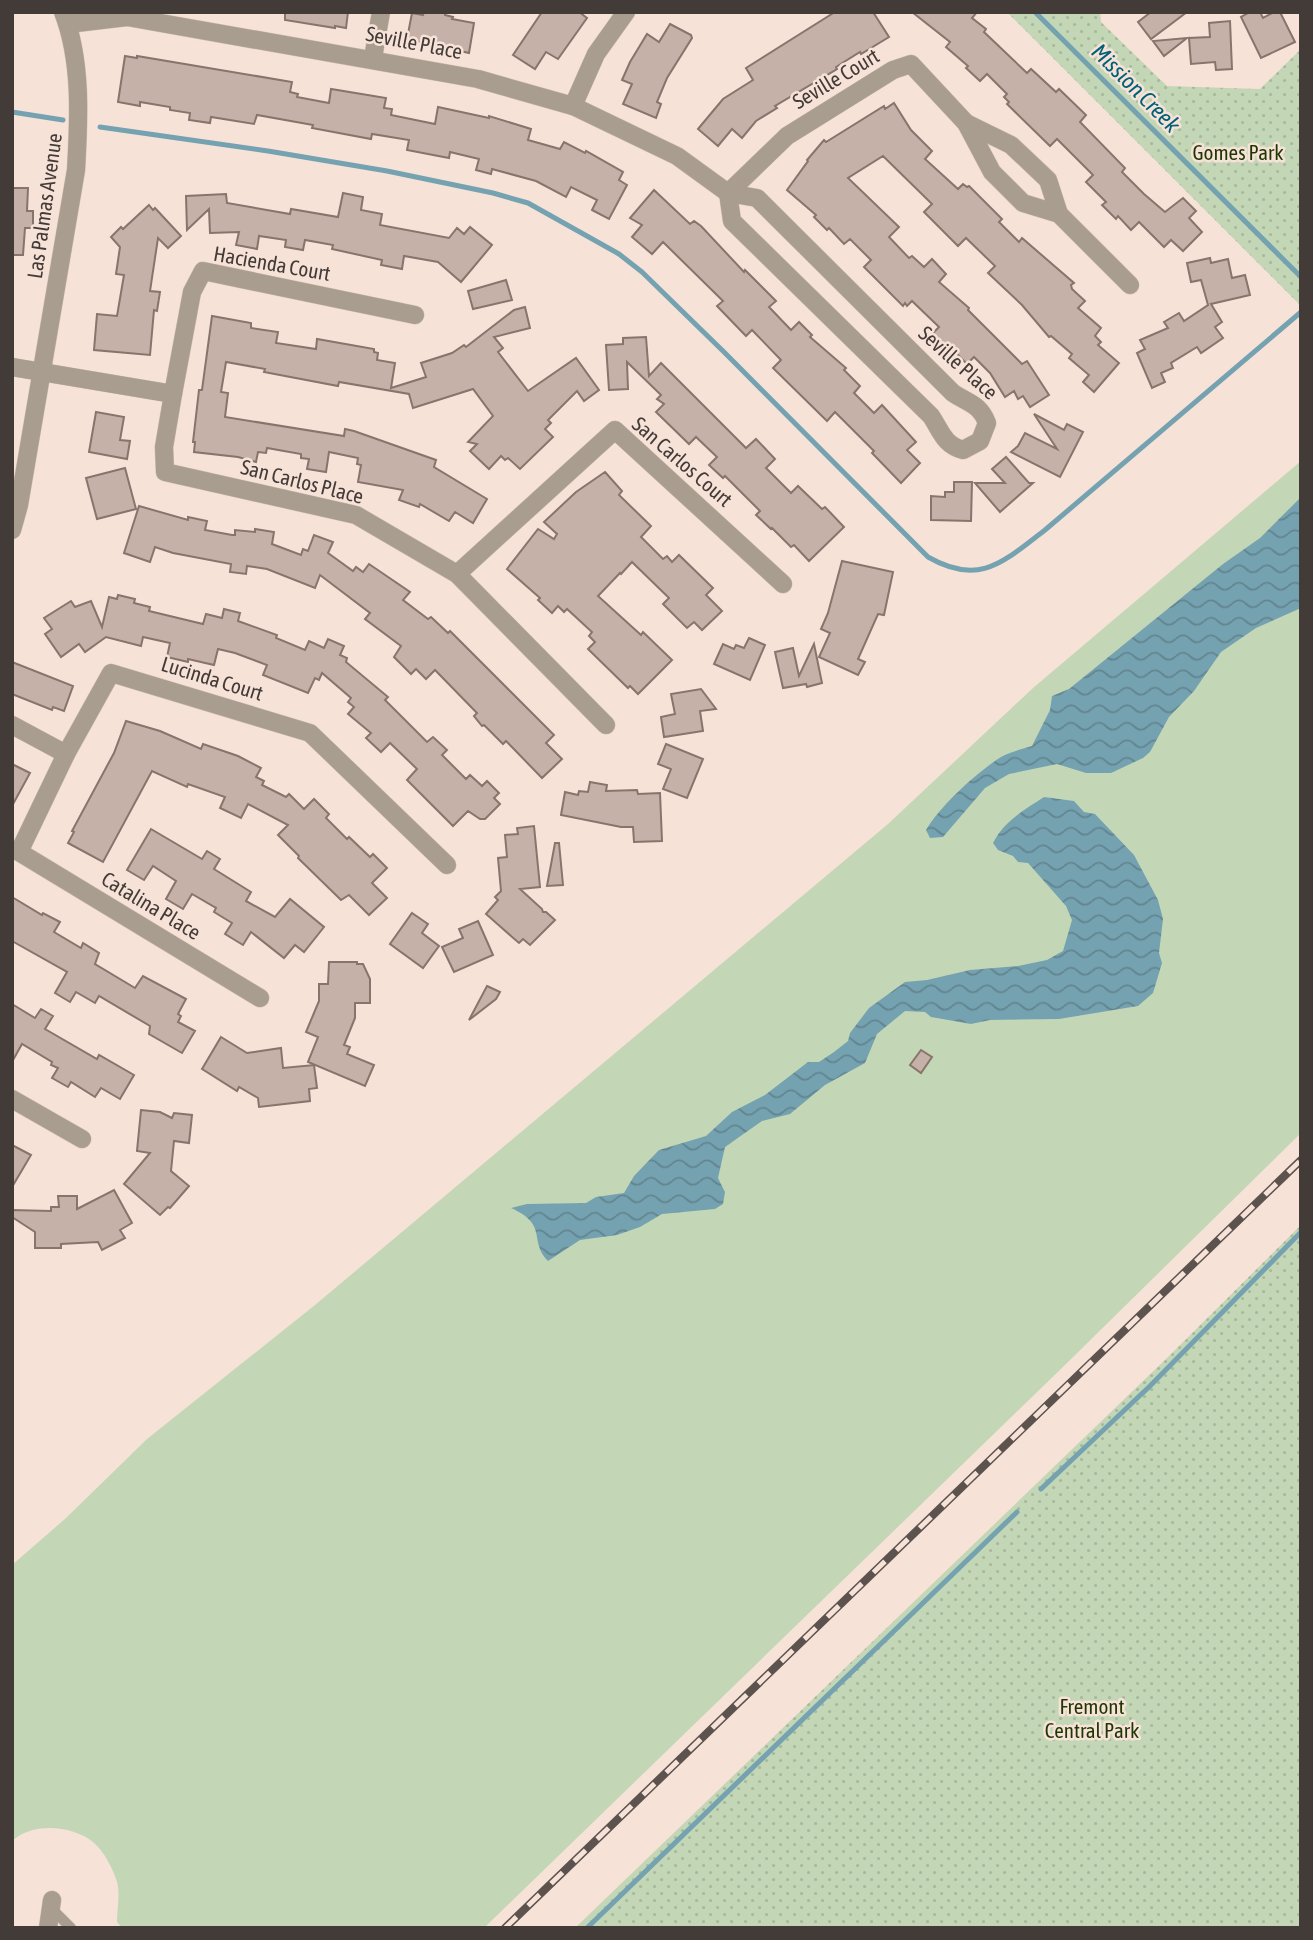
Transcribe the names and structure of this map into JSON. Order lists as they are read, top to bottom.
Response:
{
  "streets": {
    "street": [
      "Seville Place",
      "Seville Court",
      "Las Palmas Avenue",
      "Hacienda Court",
      "San Carlos Court",
      "San Carlos Place",
      "Lucinda Court",
      "Catalina Place"
    ]
  },
  "crossings": [
    ["Seville Place", "Seville Court"],
    ["Seville Place", "Las Palmas Avenue"],
    ["Hacienda Court", "San Carlos Place"],
    ["San Carlos Court", "San Carlos Place"],
    ["Lucinda Court", "Catalina Place"]
  ],
  "water": ["Mission Creek"],
  "parks": ["Gomes Park", "Fremont Central Park"]
}
